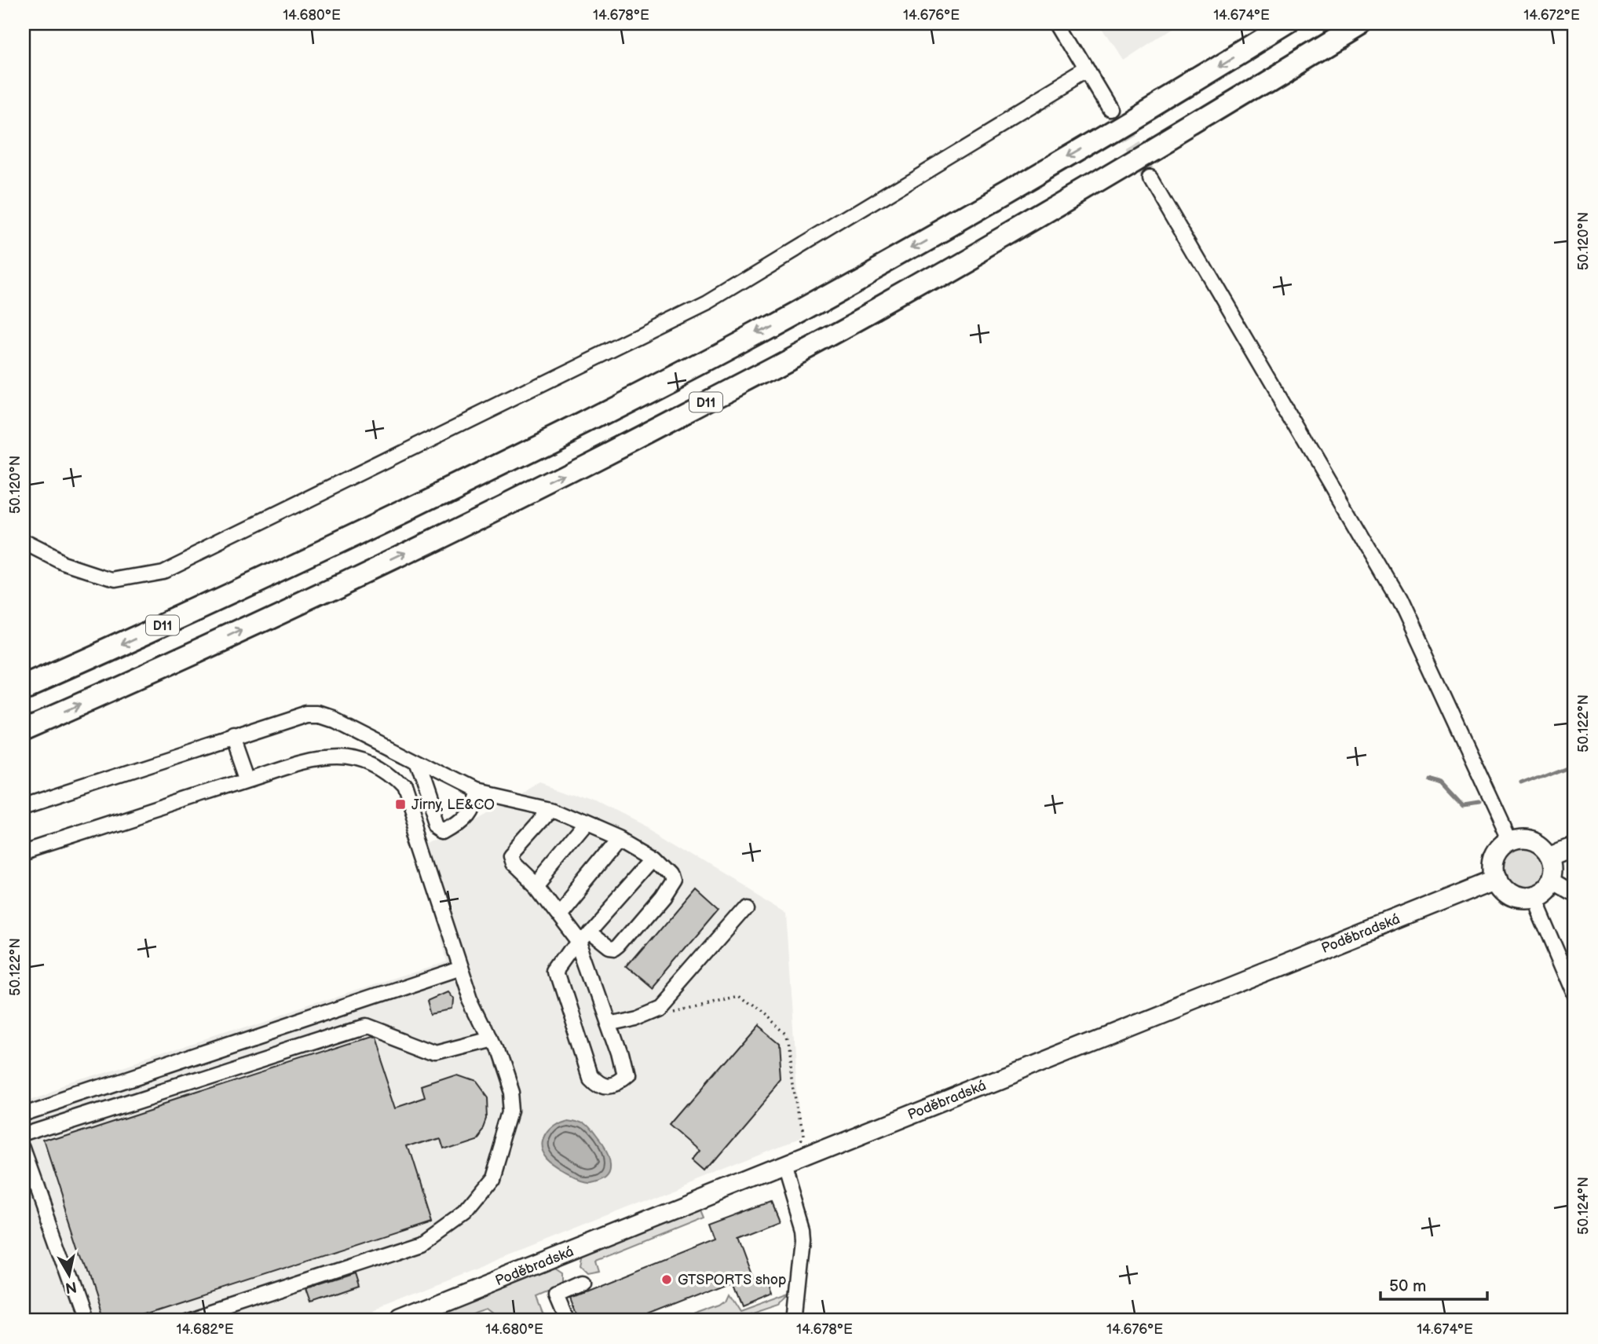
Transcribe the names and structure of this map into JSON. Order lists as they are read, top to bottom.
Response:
{
  "streets": {
    "highway": ["D11"],
    "main road": ["Poděbradská"]
  },
  "places": {
    "transit": ["Jirny, LE&CO"],
    "other": ["GTSPORTS shop"]
  },
  "scale_bar": "50 m",
  "north": "bottom",
  "coordinates": [
    "14.680°E",
    "14.678°E",
    "14.676°E",
    "14.674°E",
    "14.672°E",
    "50.120°N",
    "50.122°N",
    "50.124°N",
    "14.682°E"
  ]
}
